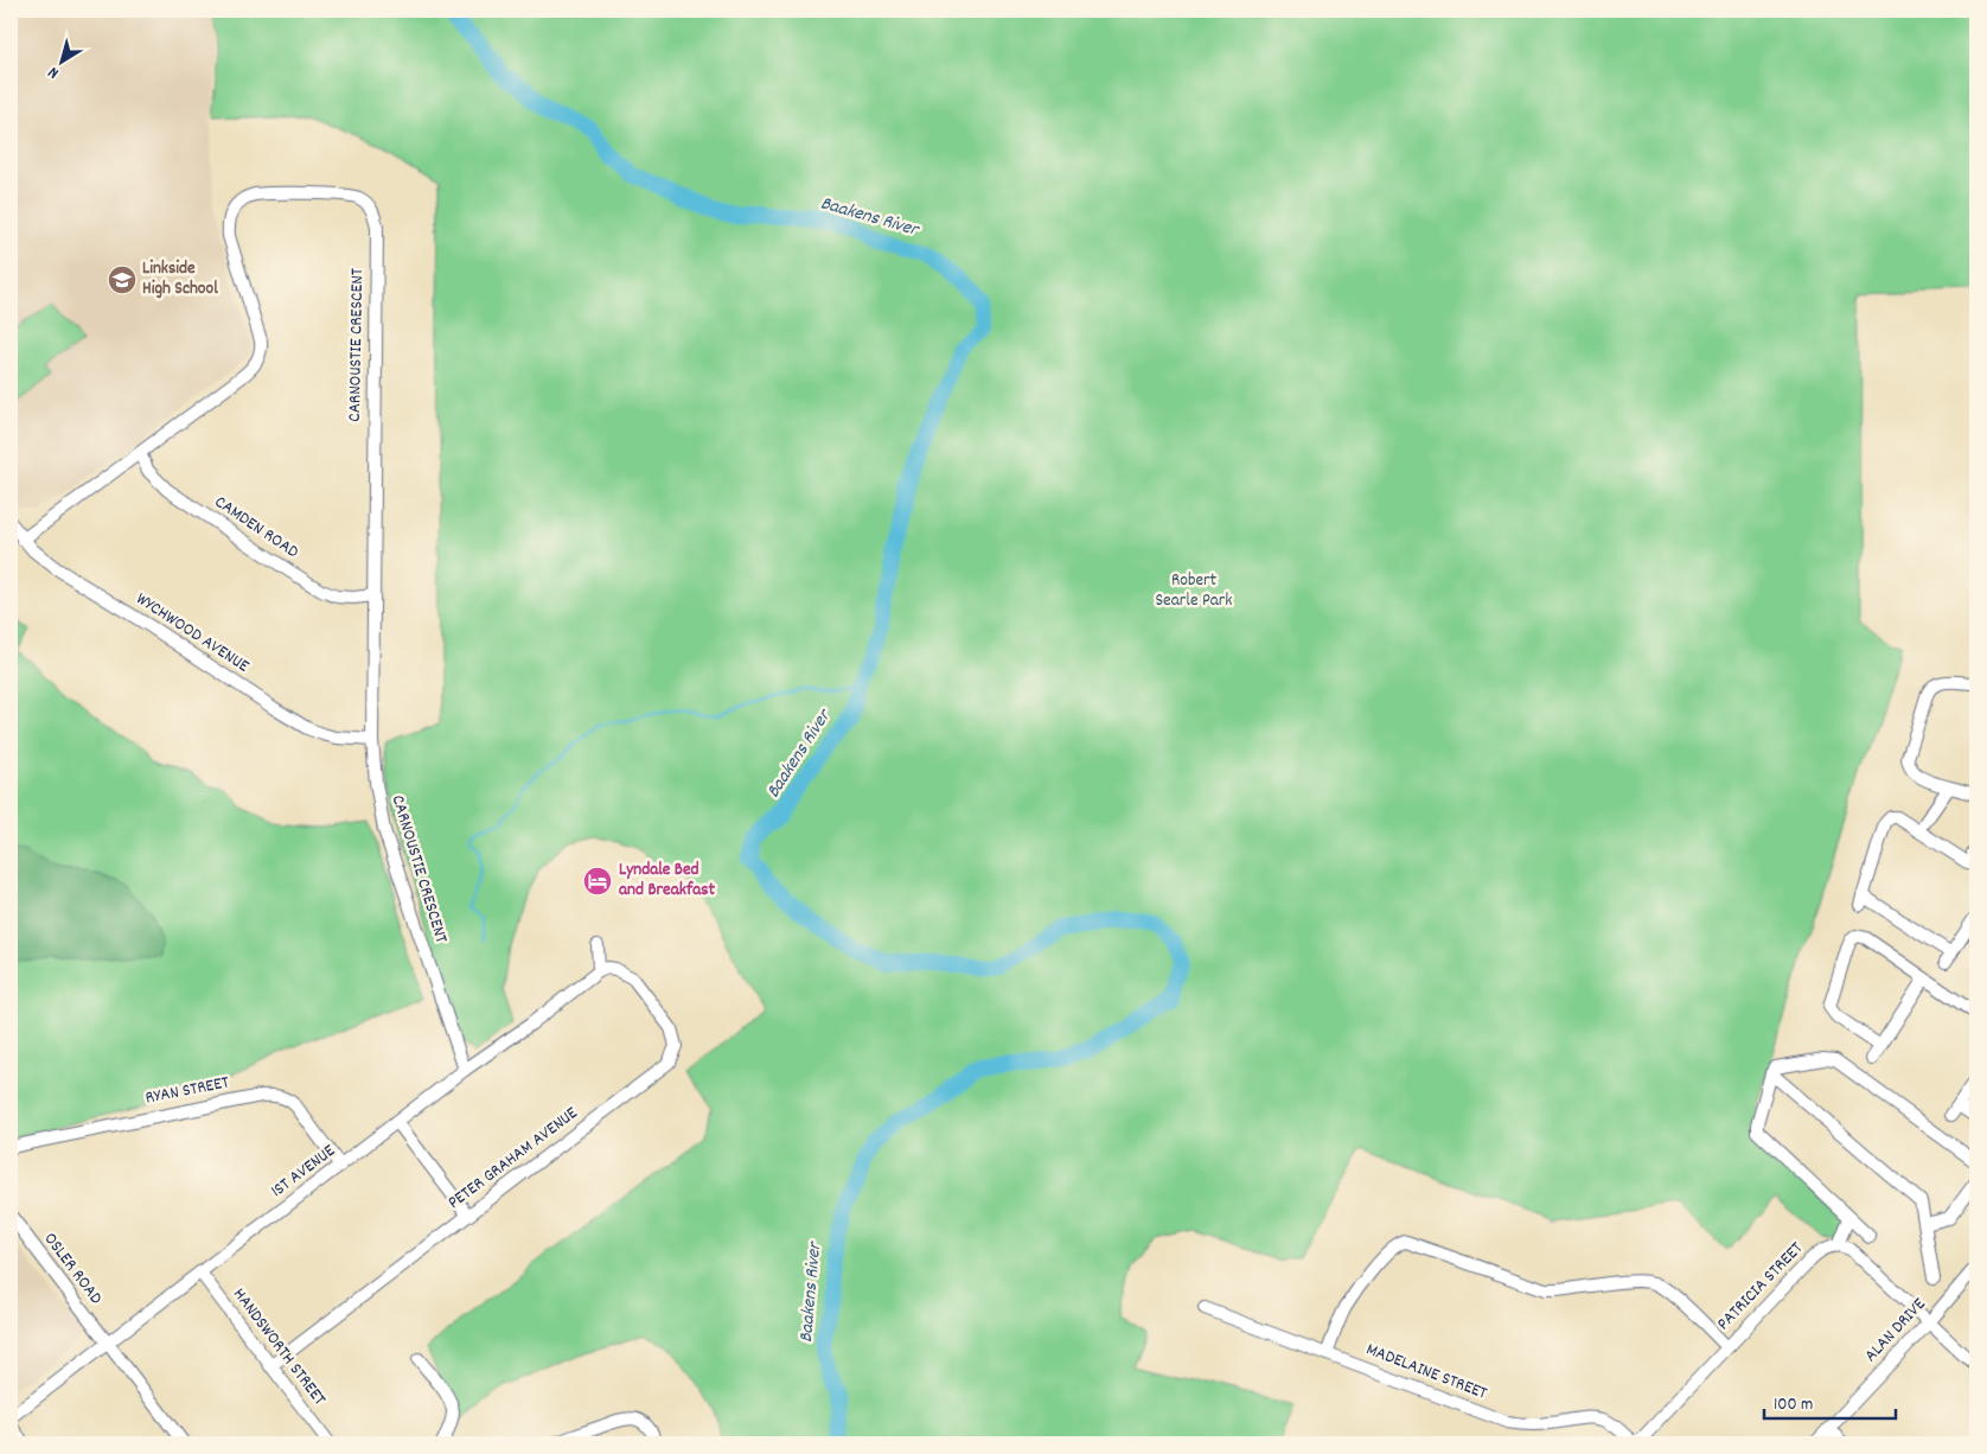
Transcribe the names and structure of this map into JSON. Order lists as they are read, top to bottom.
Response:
{
  "streets": {
    "street": [
      "CARNOUSTIE CRESCENT",
      "CAMDEN ROAD",
      "WYCHWOOD AVENUE",
      "RYAN STREET",
      "PETER GRAHAM AVENUE",
      "1ST AVENUE",
      "OSLER ROAD",
      "PATRICIA STREET",
      "ALAN DRIVE",
      "HANDSWORTH STREET",
      "MADELAINE STREET"
    ]
  },
  "crossings": [
    ["CARNOUSTIE CRESCENT", "CAMDEN ROAD"],
    ["CARNOUSTIE CRESCENT", "WYCHWOOD AVENUE"],
    ["CARNOUSTIE CRESCENT", "1ST AVENUE"],
    ["RYAN STREET", "1ST AVENUE"],
    ["PETER GRAHAM AVENUE", "1ST AVENUE"],
    ["PETER GRAHAM AVENUE", "HANDSWORTH STREET"],
    ["1ST AVENUE", "OSLER ROAD"],
    ["1ST AVENUE", "HANDSWORTH STREET"],
    ["PATRICIA STREET", "MADELAINE STREET"]
  ],
  "water": ["Baakens River"],
  "parks": ["Robert Searle Park"],
  "places": {
    "school or university": ["Linkside High School"],
    "hotel": ["Lyndale Bed and Breakfast"]
  },
  "scale_bar": "100 m",
  "north": "bottom left"
}
